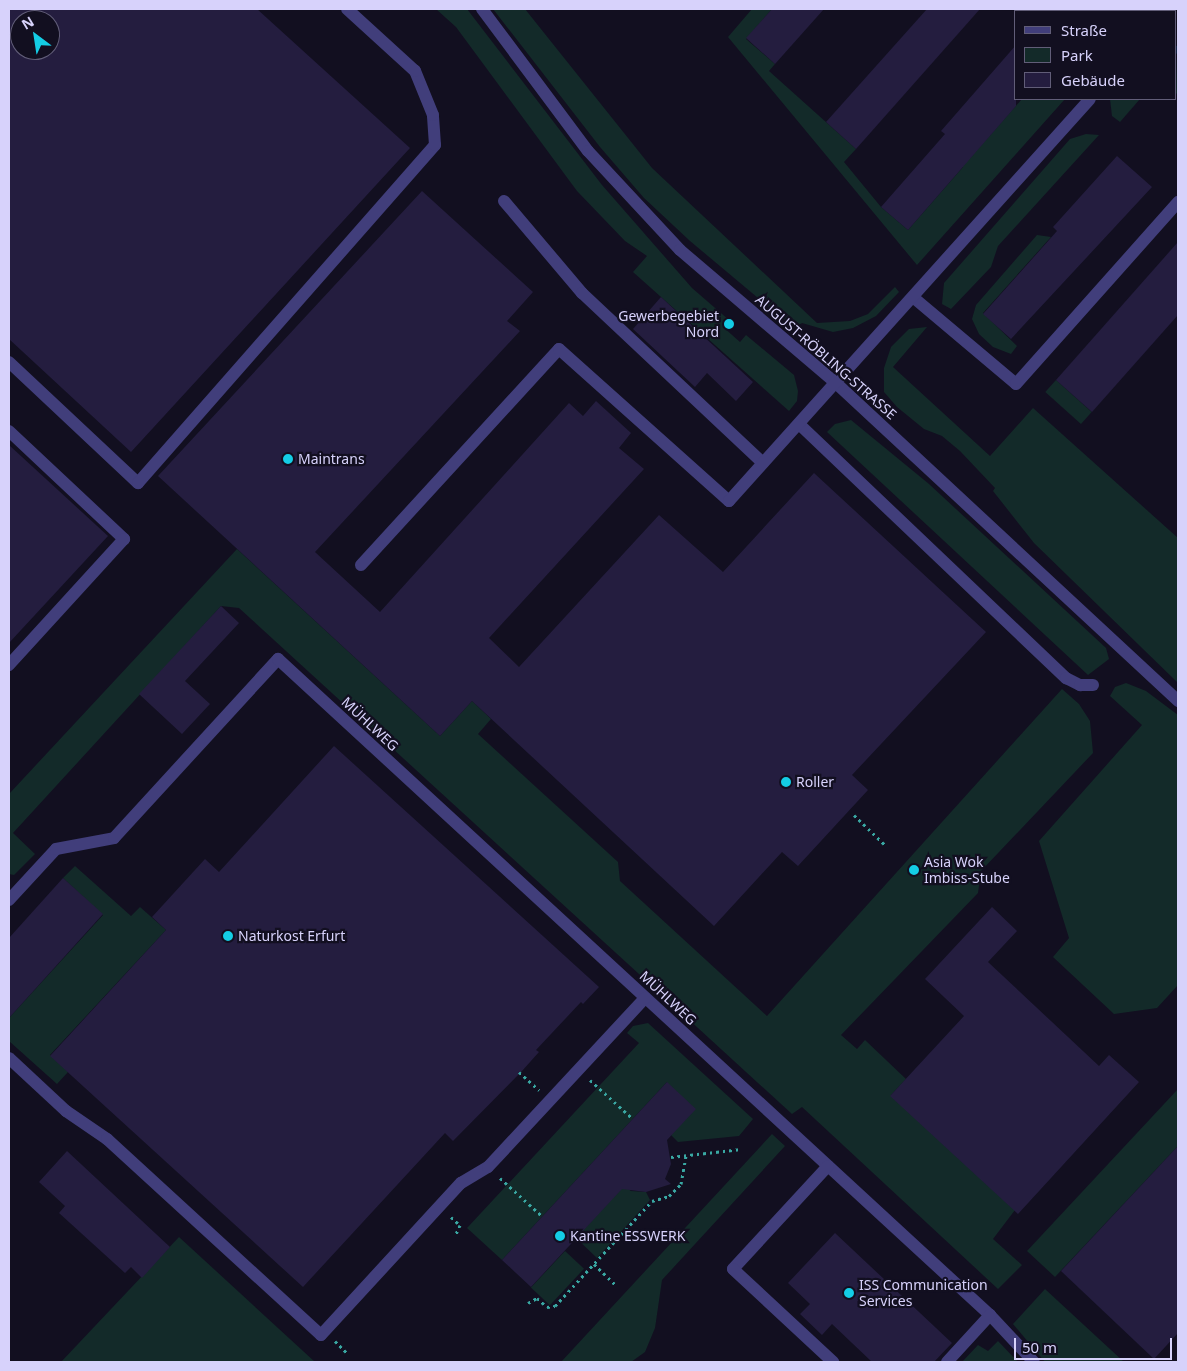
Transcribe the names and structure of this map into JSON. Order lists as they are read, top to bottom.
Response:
{
  "streets": {
    "street": ["AUGUST-RÖBLING-STRASSE", "MÜHLWEG"]
  },
  "places": [
    "Gewerbegebiet Nord",
    "Maintrans",
    "Roller",
    "Asia Wok Imbiss-Stube",
    "Naturkost Erfurt",
    "Kantine ESSWERK",
    "ISS Communication Services"
  ],
  "legend": ["Straße", "Park", "Gebäude"],
  "scale_bar": "50 m",
  "north": "top left"
}
